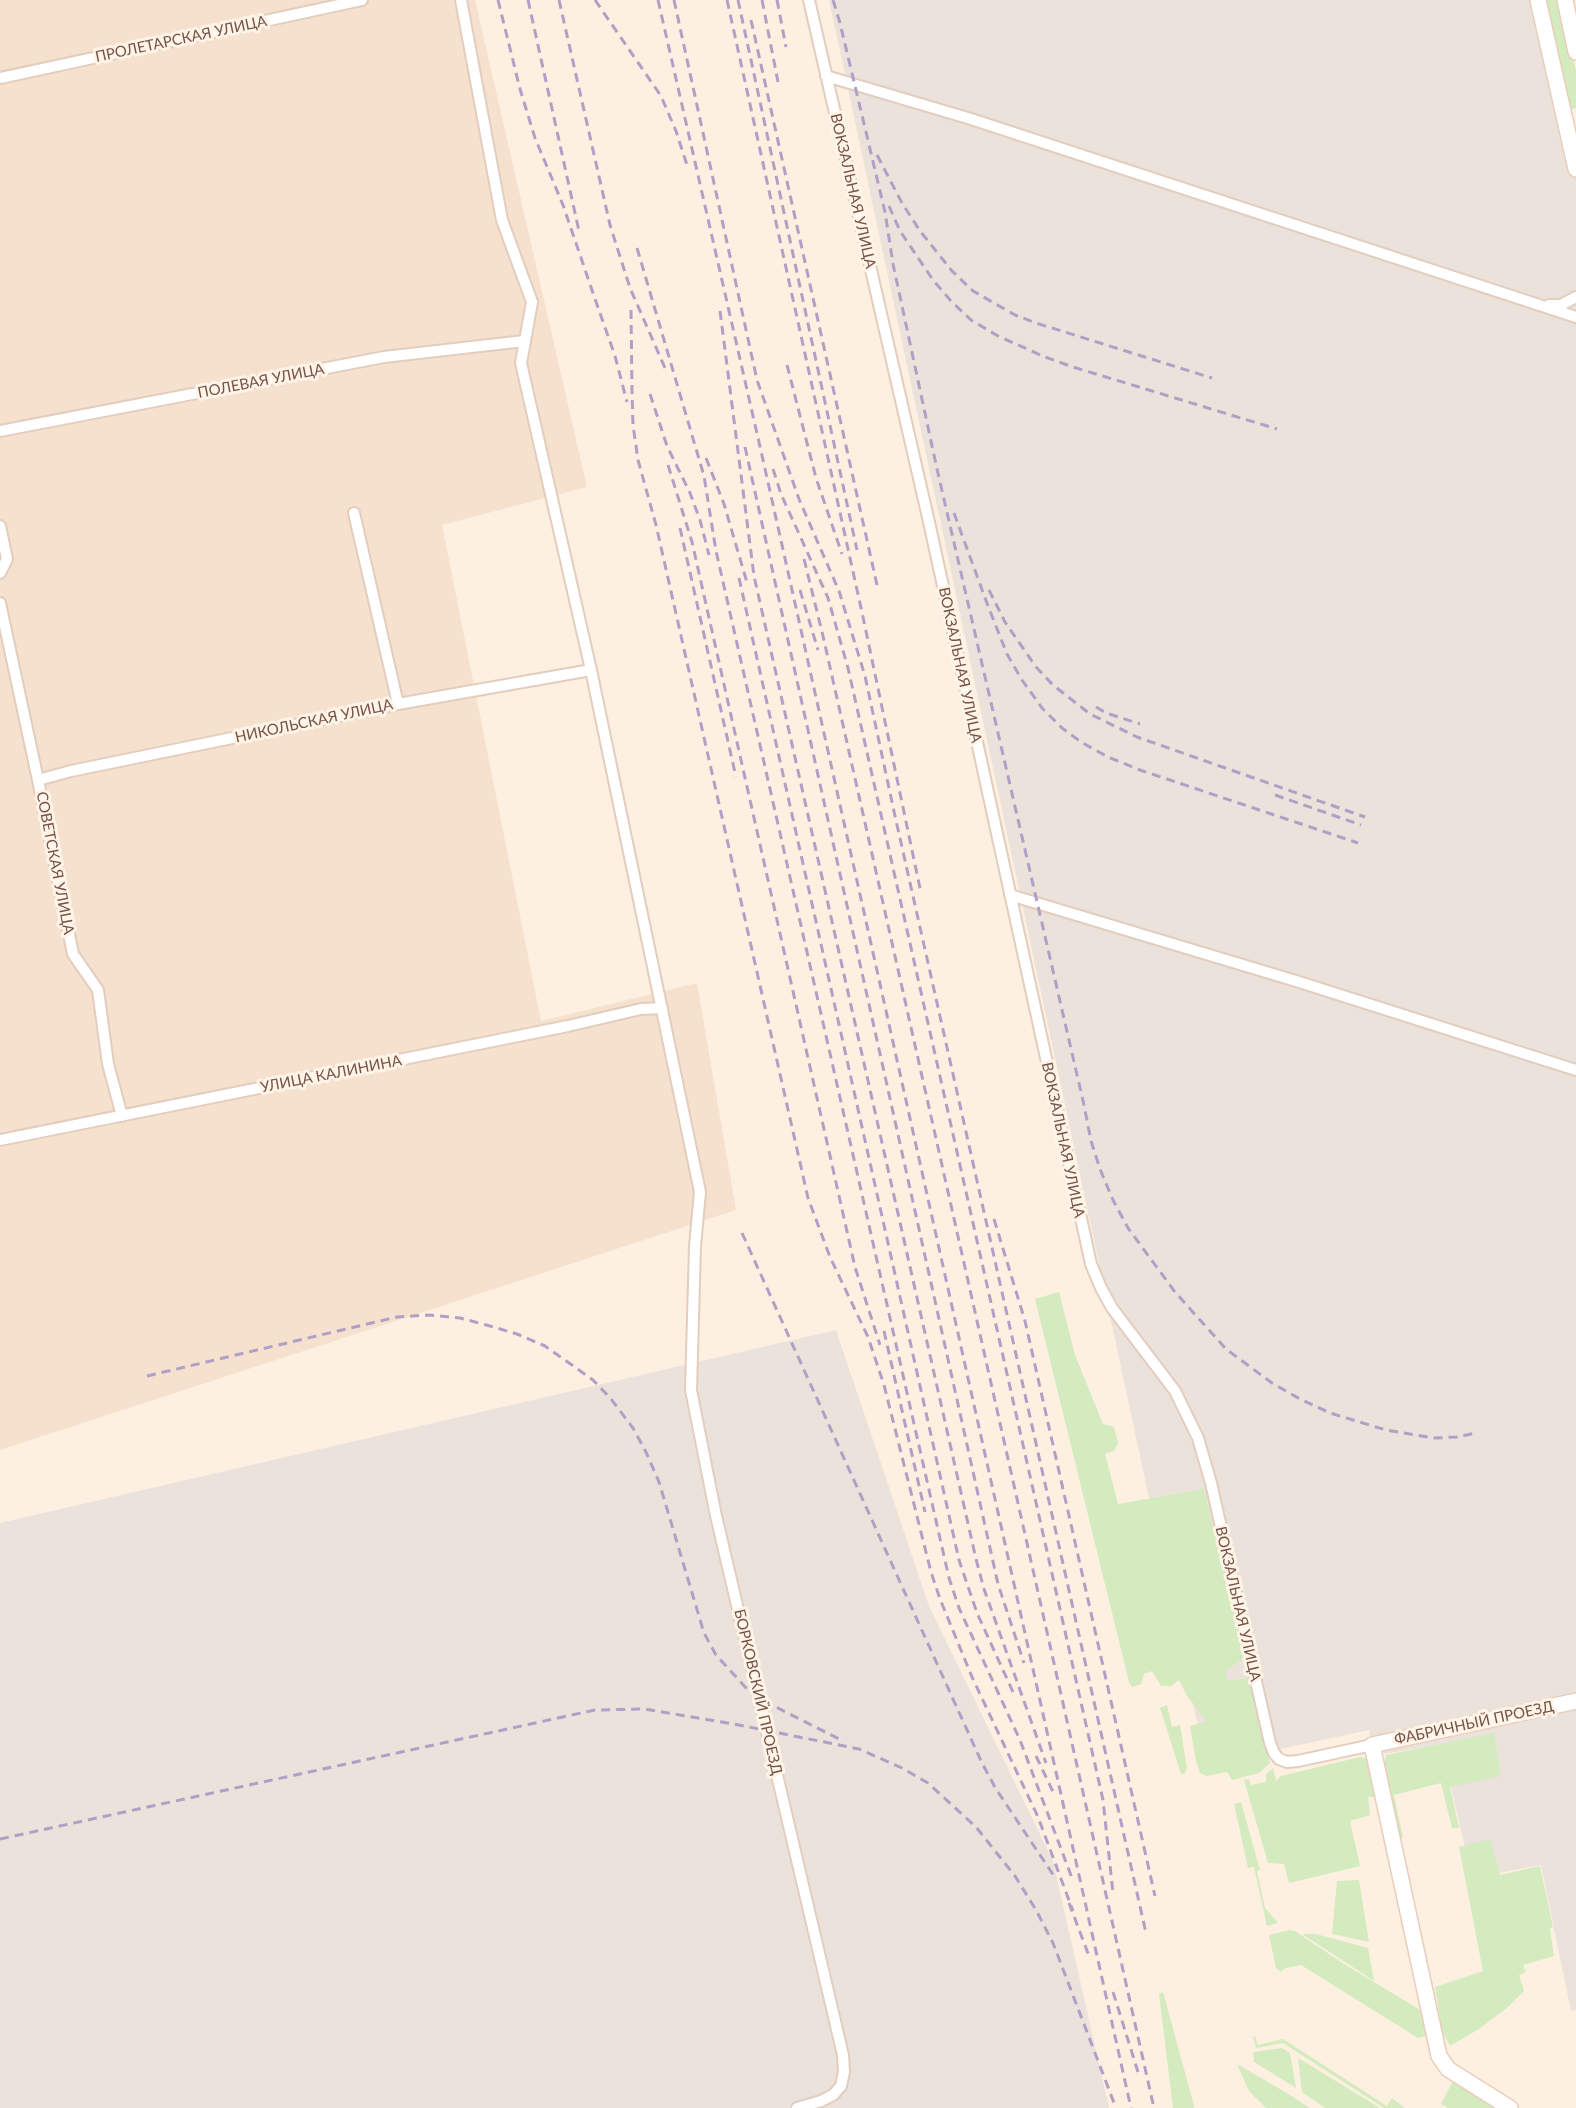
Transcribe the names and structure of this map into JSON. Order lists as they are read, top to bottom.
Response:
{
  "streets": {
    "street": [
      "ПРОЛЕТАРСКАЯ УЛИЦА",
      "ВОКЗАЛЬНАЯ УЛИЦА",
      "ПОЛЕВАЯ УЛИЦА",
      "НИКОЛЬСКАЯ УЛИЦА",
      "СОВЕТСКАЯ УЛИЦА",
      "УЛИЦА КАЛИНИНА",
      "БОРКОВСКИЙ ПРОЕЗД",
      "ФАБРИЧНЫЙ ПРОЕЗД"
    ]
  },
  "crossings": [
    ["ВОКЗАЛЬНАЯ УЛИЦА", "ФАБРИЧНЫЙ ПРОЕЗД"],
    ["НИКОЛЬСКАЯ УЛИЦА", "СОВЕТСКАЯ УЛИЦА"],
    ["СОВЕТСКАЯ УЛИЦА", "УЛИЦА КАЛИНИНА"],
    ["УЛИЦА КАЛИНИНА", "БОРКОВСКИЙ ПРОЕЗД"]
  ]
}
